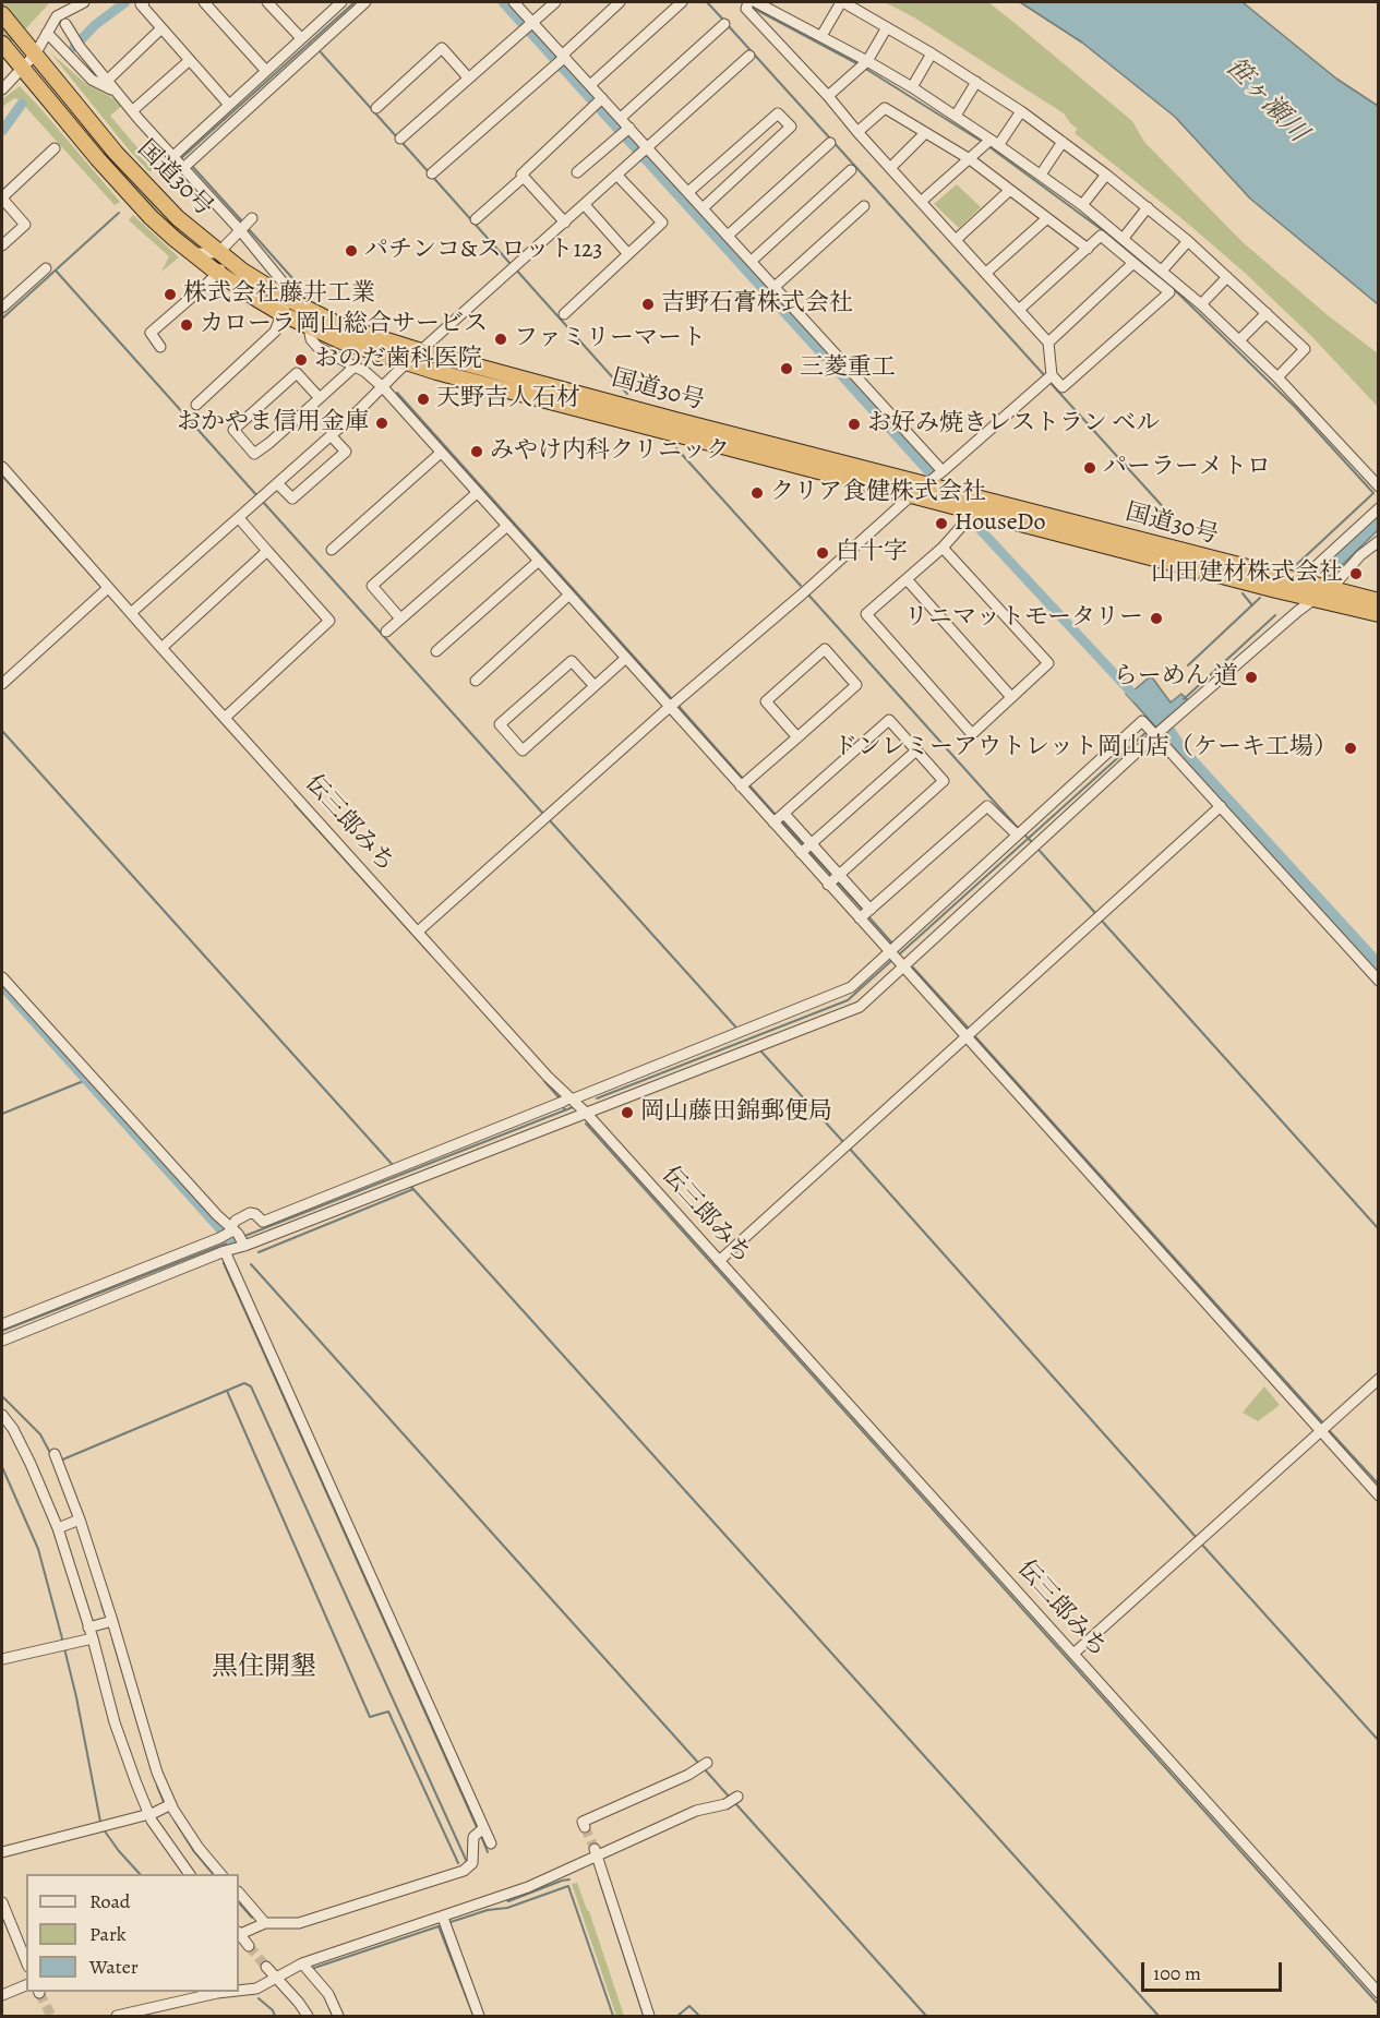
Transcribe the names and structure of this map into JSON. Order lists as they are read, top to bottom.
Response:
{
  "streets": {
    "highway": ["国道30号"],
    "street": ["伝三郎みち"]
  },
  "districts": ["黒住開墾"],
  "water": ["笹ヶ瀬川"],
  "places": [
    "パチンコ&スロット123",
    "株式会社藤井工業",
    "吉野石膏株式会社",
    "カローラ岡山総合サービス",
    "ファミリーマート",
    "おのだ歯科医院",
    "三菱重工",
    "天野吉人石材",
    "おかやま信用金庫",
    "お好み焼きレストラン ベル",
    "みやけ内科クリニック",
    "パーラーメトロ",
    "クリア食健株式会社",
    "HouseDo",
    "白十字",
    "山田建材株式会社",
    "リニマットモータリー",
    "らーめん 道",
    "ドンレミーアウトレット岡山店（ケーキ工場）",
    "岡山藤田錦郵便局"
  ],
  "legend": ["Road", "Park", "Water"],
  "scale_bar": "100 m"
}
